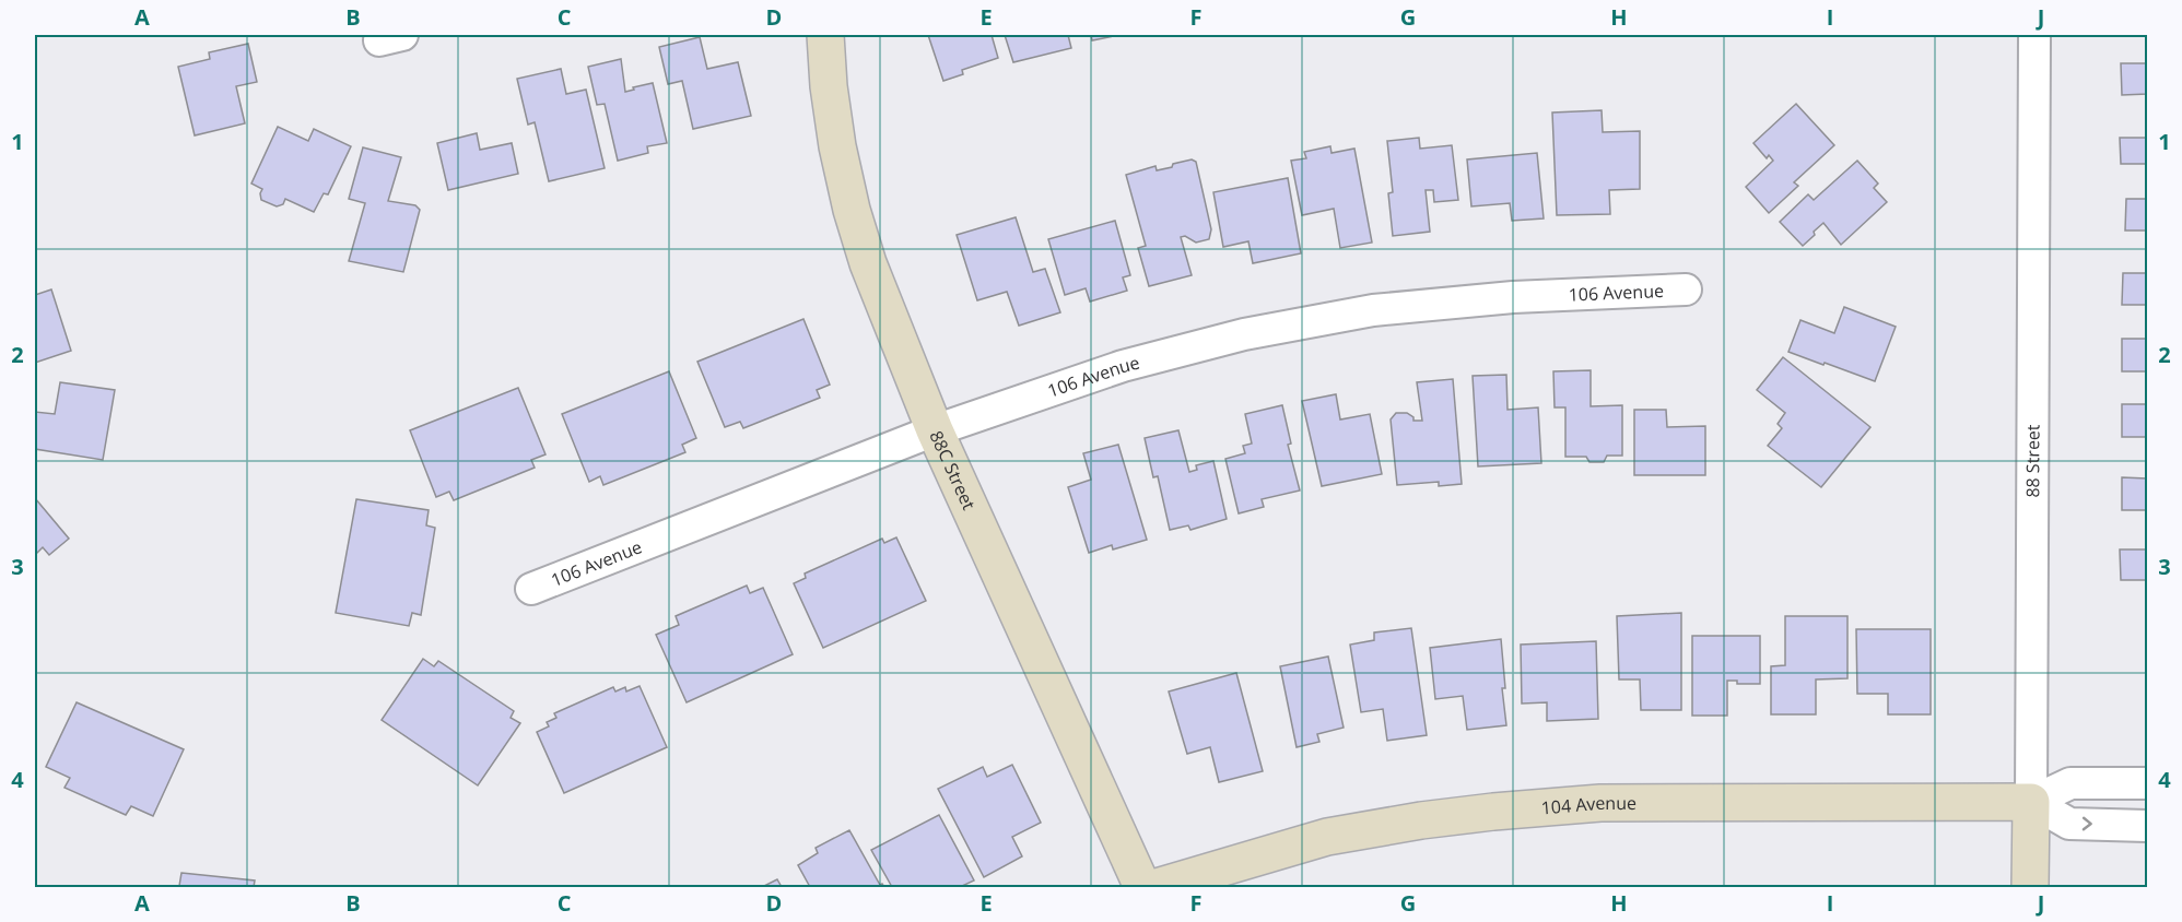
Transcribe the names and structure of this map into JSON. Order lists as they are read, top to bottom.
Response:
{
  "streets": {
    "street": [
      "106 Avenue",
      "88 Street",
      "88C Street",
      "104 Avenue"
    ]
  },
  "crossings": [
    ["106 Avenue", "88C Street"],
    ["88 Street", "104 Avenue"]
  ],
  "grid": {
    "columns": [
      "A",
      "B",
      "C",
      "D",
      "E",
      "F",
      "G",
      "H",
      "I",
      "J"
    ],
    "rows": [
      "1",
      "2",
      "3",
      "4"
    ]
  }
}
